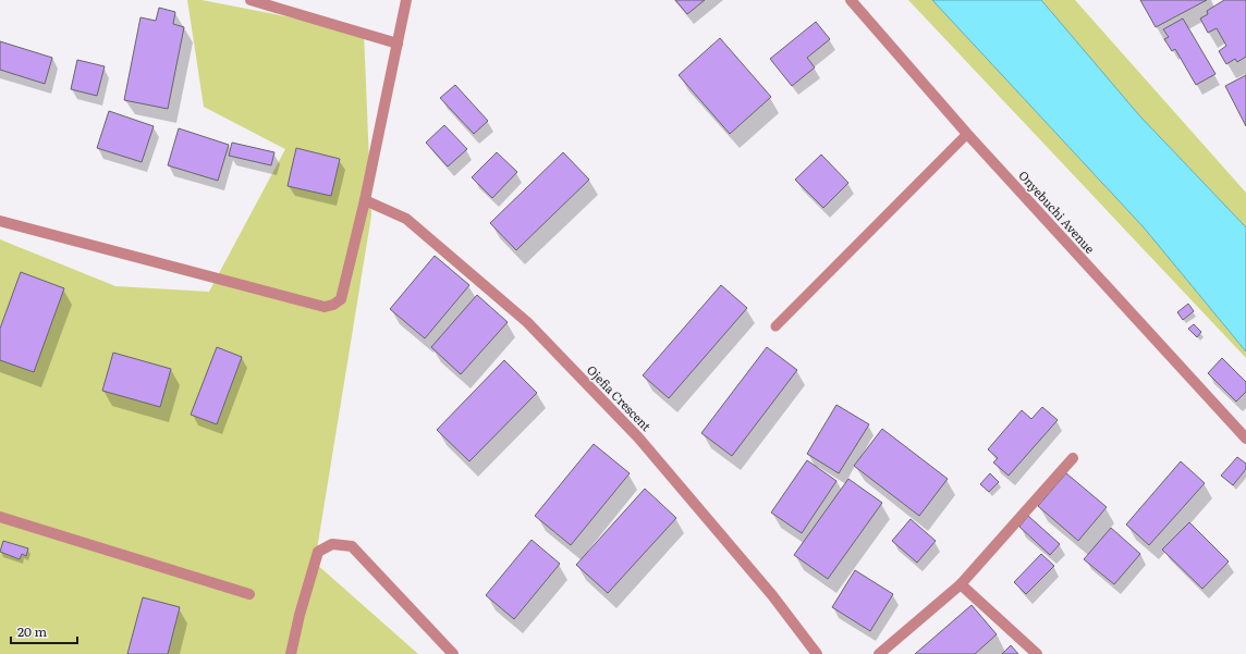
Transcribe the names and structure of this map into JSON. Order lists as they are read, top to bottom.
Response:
{
  "streets": {
    "street": ["Onyebuchi Avenue", "Ojefia Crescent"]
  },
  "scale_bar": "20 m"
}
